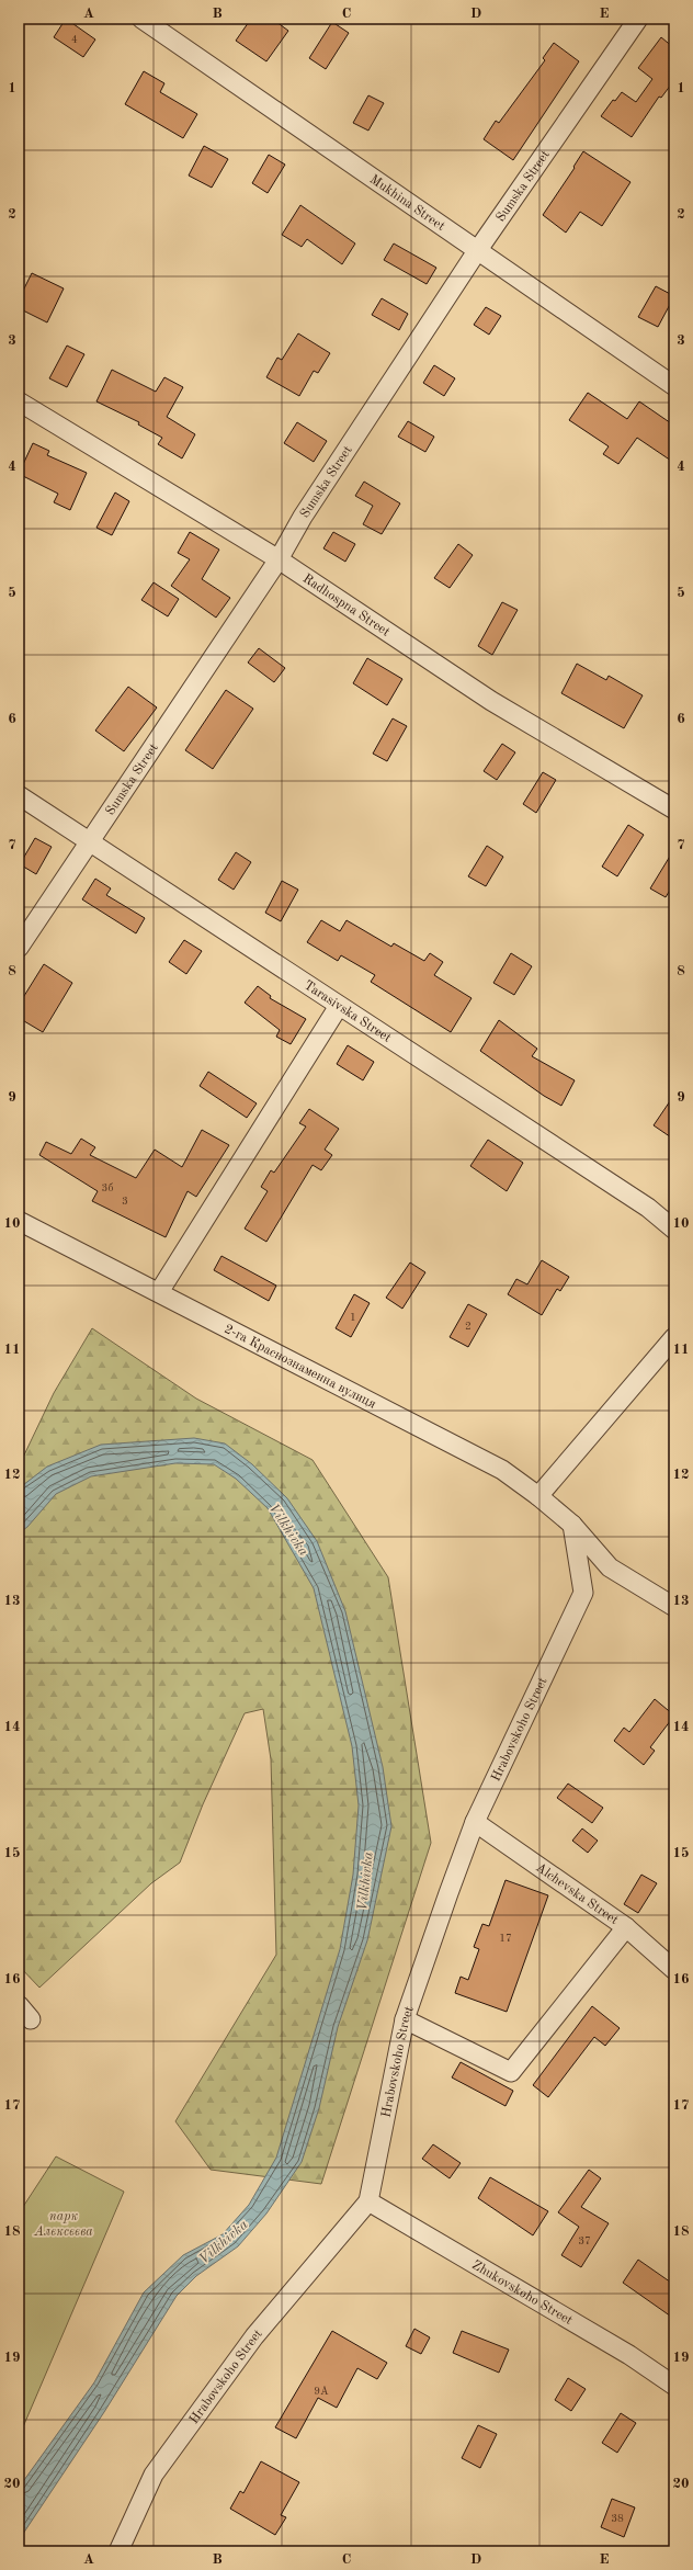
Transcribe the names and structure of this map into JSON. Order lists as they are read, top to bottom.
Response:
{
  "streets": {
    "street": [
      "Sumska Street",
      "Mukhina Street",
      "Radhospna Street",
      "Tarasivska Street",
      "2-га Краснознаменна вулиця",
      "Hrabovskoho Street",
      "Alchevska Street",
      "Zhukovskoho Street"
    ]
  },
  "crossings": [
    ["Sumska Street", "Mukhina Street"],
    ["Sumska Street", "Radhospna Street"],
    ["Sumska Street", "Tarasivska Street"],
    ["2-га Краснознаменна вулиця", "Hrabovskoho Street"],
    ["Hrabovskoho Street", "Alchevska Street"],
    ["Hrabovskoho Street", "Zhukovskoho Street"]
  ],
  "water": ["Vilkhivka"],
  "parks": ["парк Алєксєєва"],
  "house_numbers": [
    "4",
    "3б",
    "3",
    "1",
    "2",
    "17",
    "37",
    "9А",
    "38"
  ],
  "grid": {
    "columns": [
      "A",
      "B",
      "C",
      "D",
      "E"
    ],
    "rows": [
      "1",
      "2",
      "3",
      "4",
      "5",
      "6",
      "7",
      "8",
      "9",
      "10",
      "11",
      "12",
      "13",
      "14",
      "15",
      "16",
      "17",
      "18",
      "19",
      "20"
    ]
  }
}
